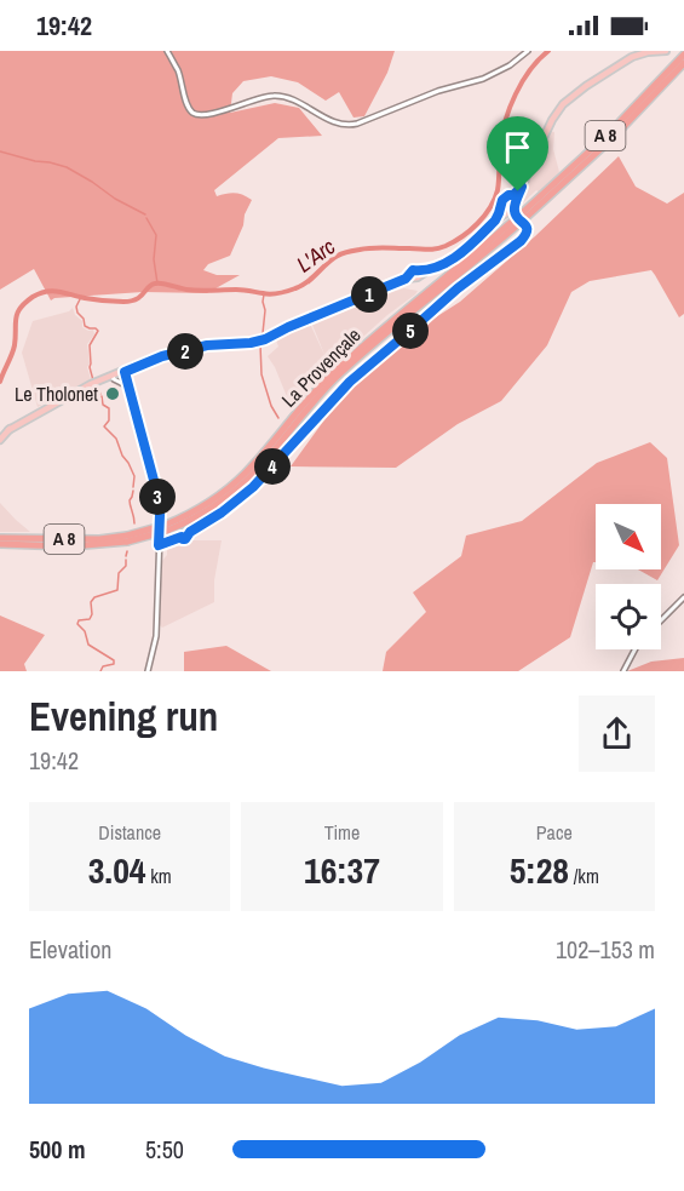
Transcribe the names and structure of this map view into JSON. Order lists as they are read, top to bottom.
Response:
{
  "streets": {
    "highway": ["A 8", "La Provençale"]
  },
  "water": ["L'Arc"],
  "places": ["Le Tholonet"],
  "north": "bottom right",
  "page": {
    "status": "19:42",
    "pins": [
      "1",
      "5",
      "2",
      "4",
      "3"
    ],
    "heading": ["Evening run", "19:42"],
    "stats": [
      ["Distance", "3.04 km"],
      ["Time", "16:37"],
      ["Pace", "5:28 /km"]
    ],
    "chart": ["Elevation", "102–153 m"],
    "list": [
      {
        "name": "500 m",
        "note": "5:50"
      }
    ]
  }
}
